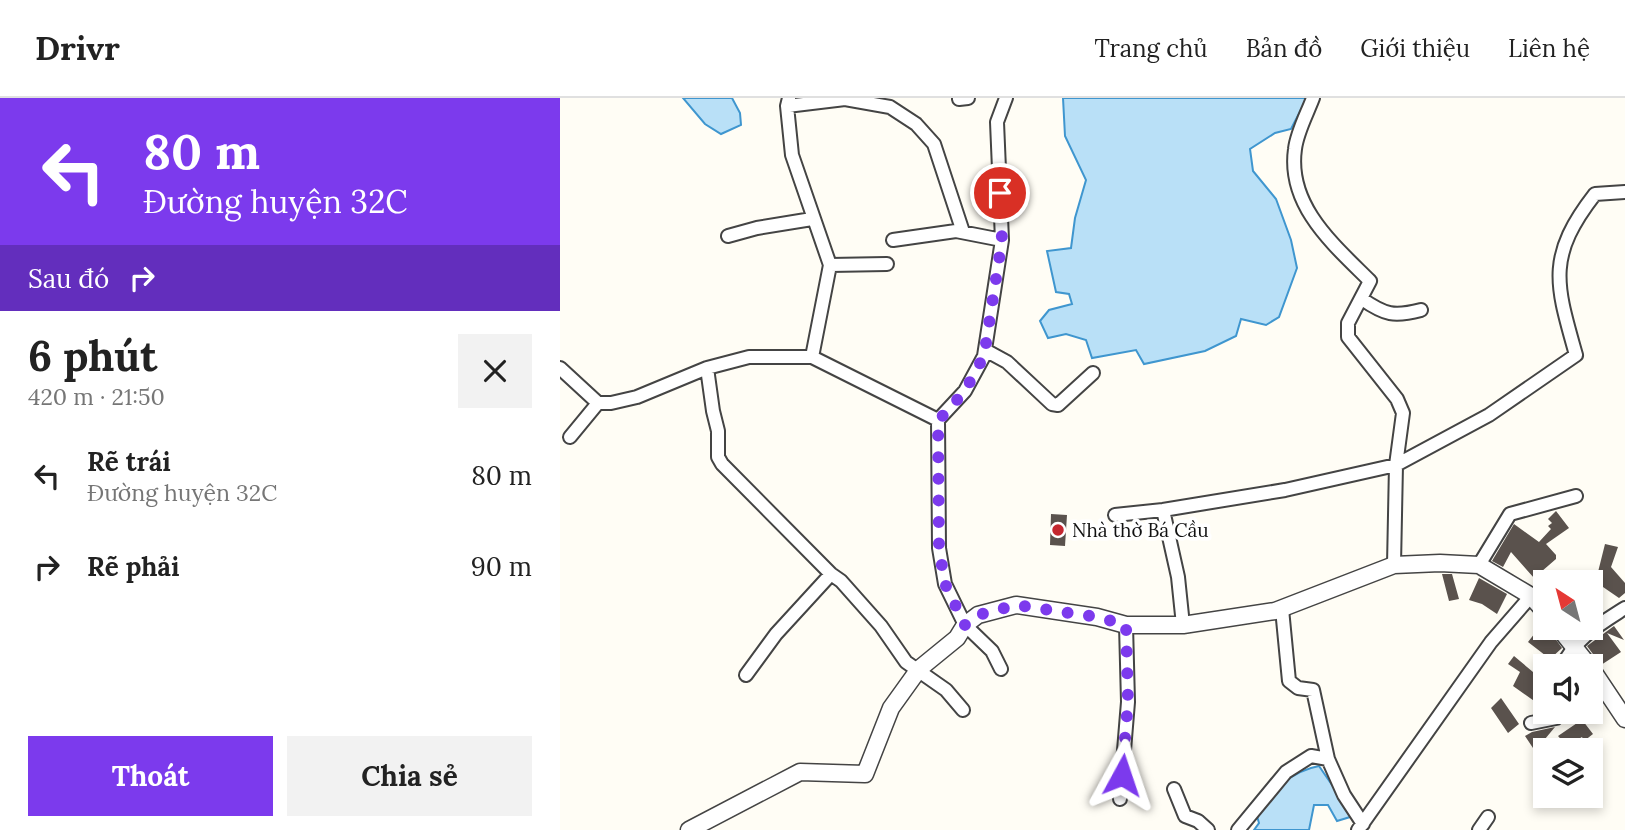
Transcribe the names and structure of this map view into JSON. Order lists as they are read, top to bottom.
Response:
{
  "places": ["Nhà thờ Bá Cầu"],
  "north": "top left",
  "page": {
    "header": "Drivr",
    "nav": [
      "Trang chủ",
      "Bản đồ",
      "Giới thiệu",
      "Liên hệ"
    ],
    "turn": ["80 m", "Đường huyện 32C"],
    "then": "Sau đó",
    "heading": ["6 phút", "420 m · 21:50"],
    "list": [
      {
        "name": "Rẽ trái",
        "note": "Đường huyện 32C",
        "value": "80 m"
      },
      {
        "name": "Rẽ phải",
        "value": "90 m"
      }
    ],
    "buttons": ["Thoát", "Chia sẻ"]
  }
}
